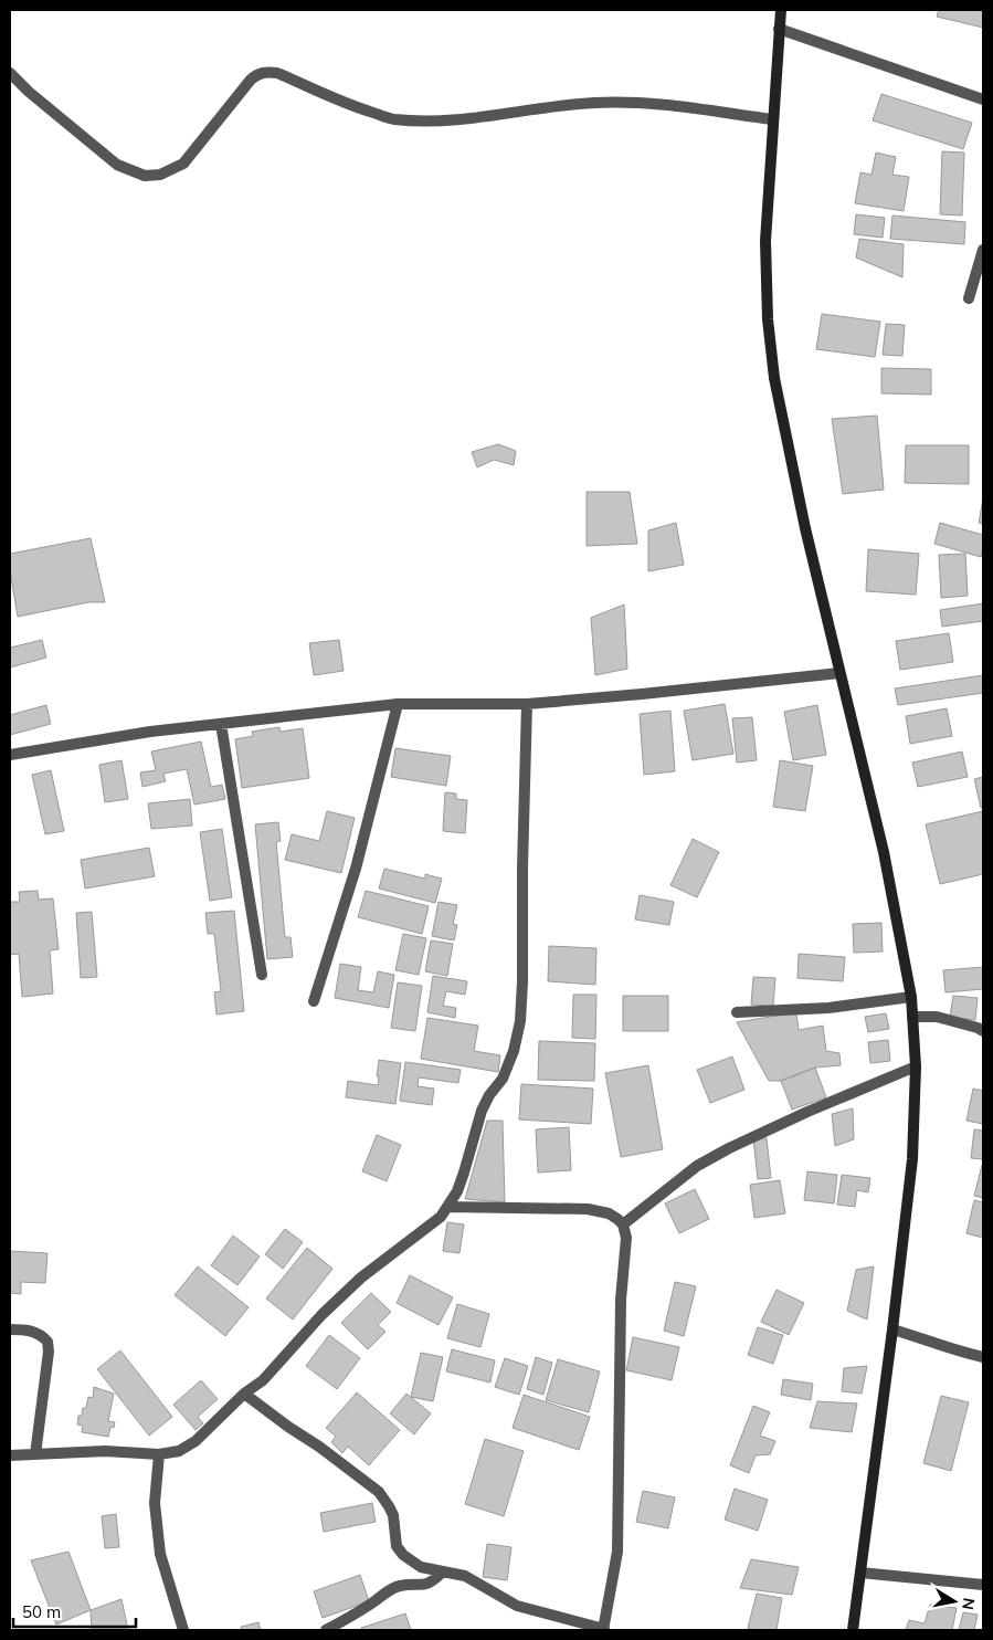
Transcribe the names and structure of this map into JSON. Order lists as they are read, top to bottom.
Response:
{
  "scale_bar": "50 m",
  "north": "right"
}
